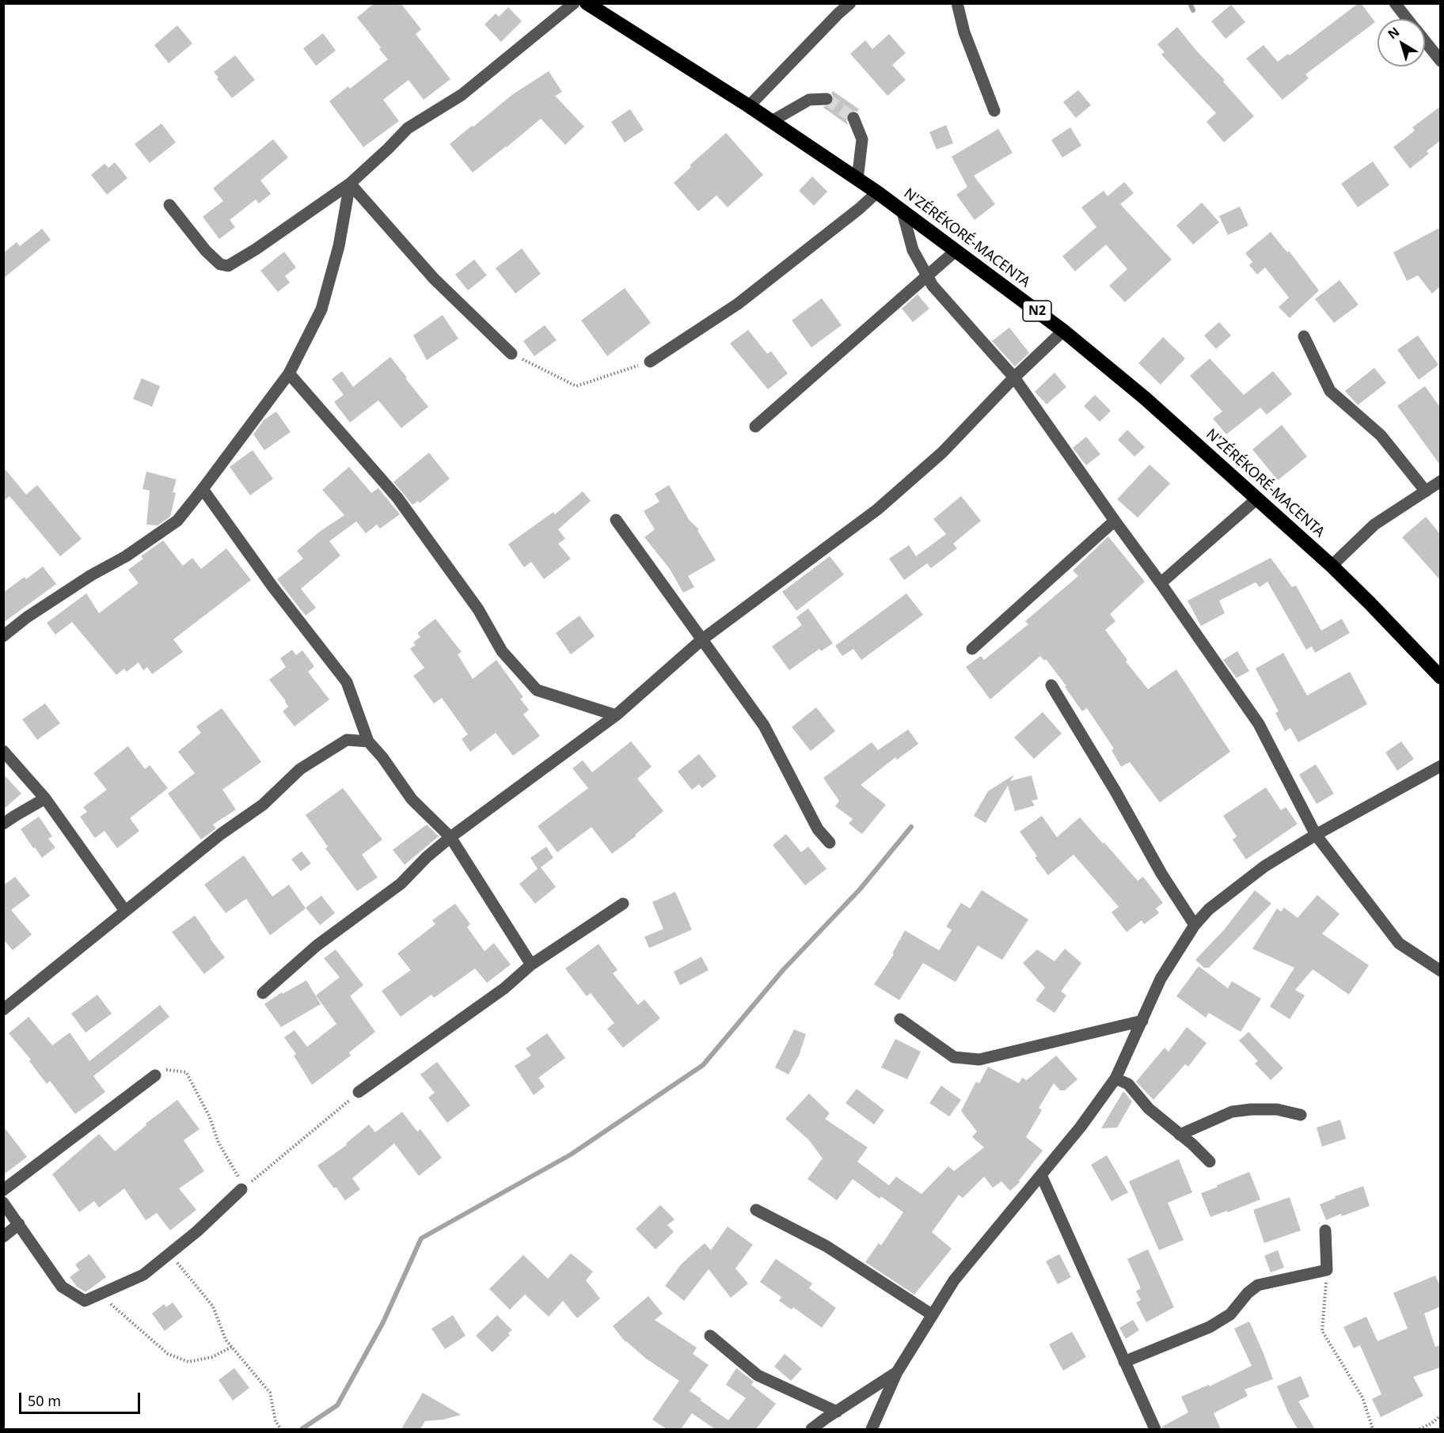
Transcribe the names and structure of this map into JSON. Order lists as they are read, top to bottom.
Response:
{
  "streets": {
    "highway": ["N'ZÉRÉKORÉ-MACENTA", "N2"]
  },
  "scale_bar": "50 m",
  "north": "top left"
}
